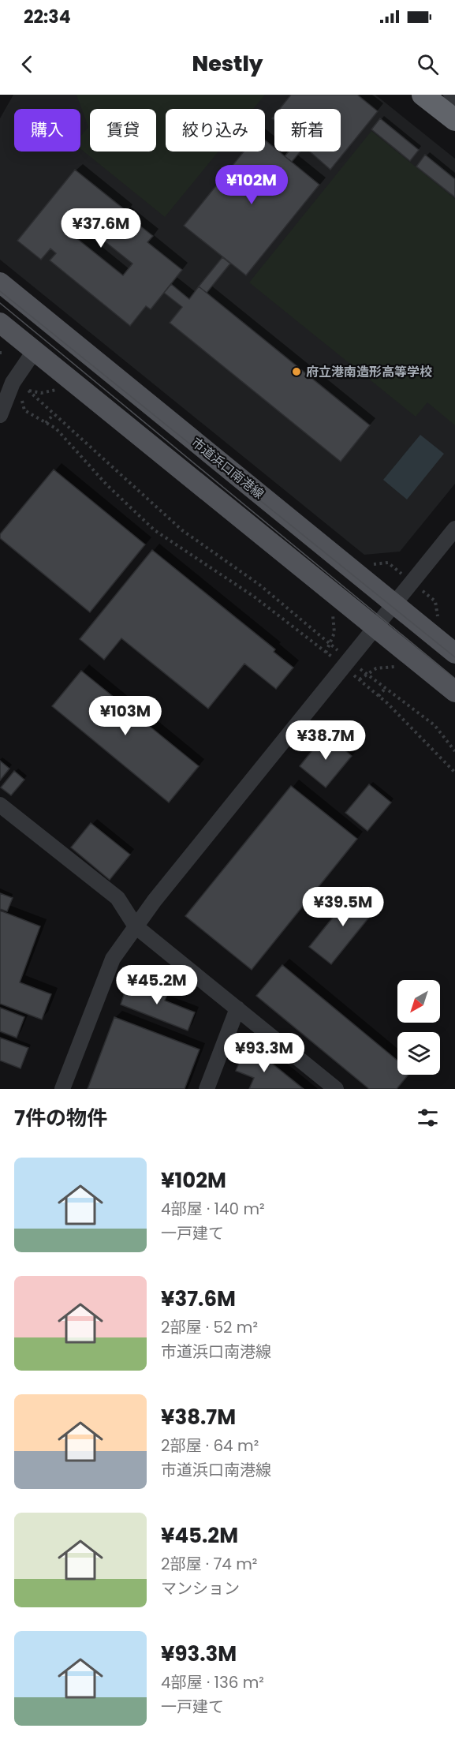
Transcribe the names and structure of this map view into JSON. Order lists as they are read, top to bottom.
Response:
{
  "streets": {
    "main road": ["市道浜口南港線"]
  },
  "places": ["府立港南造形高等学校"],
  "north": "bottom left",
  "page": {
    "status": "22:34",
    "header": "Nestly",
    "chip": [
      "購入",
      "賃貸",
      "絞り込み",
      "新着"
    ],
    "price": [
      "¥102M",
      "¥37.6M",
      "¥103M",
      "¥38.7M",
      "¥39.5M",
      "¥45.2M",
      "¥93.3M"
    ],
    "heading": "7件の物件",
    "list": [
      {
        "name": "¥102M",
        "note": "4部屋 · 140 m² · 一戸建て"
      },
      {
        "name": "¥37.6M",
        "note": "2部屋 · 52 m² · 市道浜口南港線"
      },
      {
        "name": "¥38.7M",
        "note": "2部屋 · 64 m² · 市道浜口南港線"
      },
      {
        "name": "¥45.2M",
        "note": "2部屋 · 74 m² · マンション"
      },
      {
        "name": "¥93.3M",
        "note": "4部屋 · 136 m² · 一戸建て"
      }
    ]
  }
}
